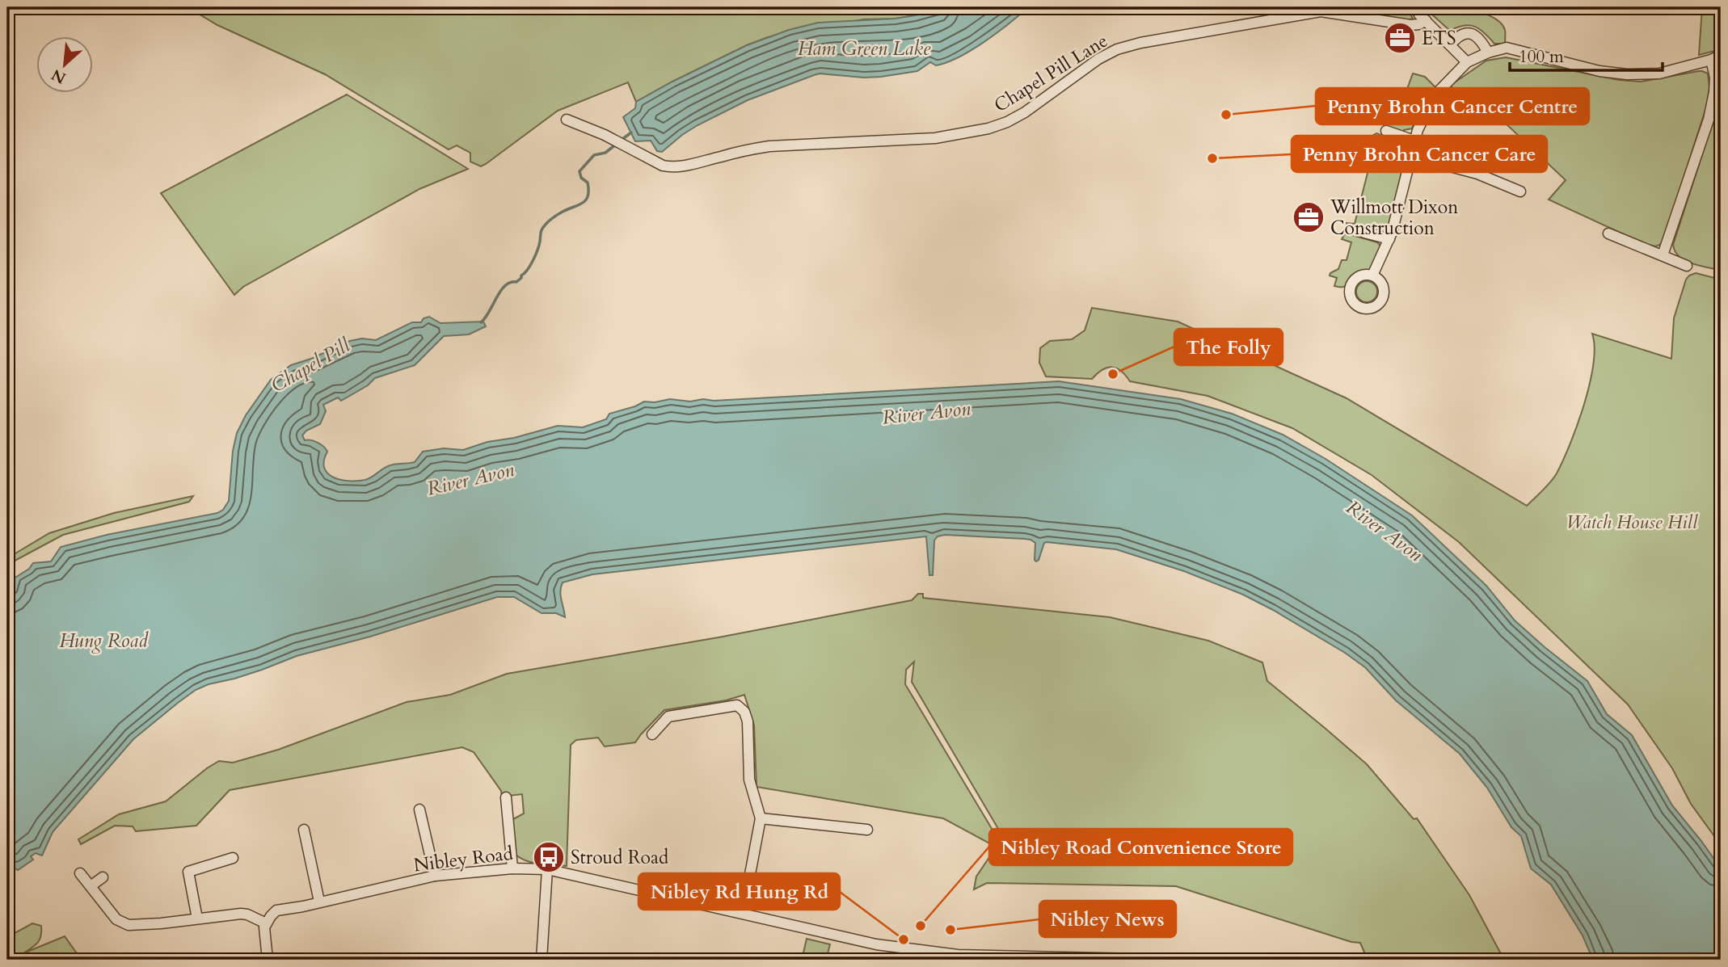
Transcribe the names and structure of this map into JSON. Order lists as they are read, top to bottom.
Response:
{
  "streets": {
    "street": ["Chapel Pill Lane", "Nibley Road"]
  },
  "water": [
    "Ham Green Lake",
    "Chapel Pill",
    "River Avon",
    "Hung Road"
  ],
  "parks": ["Watch House Hill"],
  "places": {
    "office": ["ETS", "Willmott Dixon Construction"],
    "other": [
      "Penny Brohn Cancer Centre",
      "Penny Brohn Cancer Care",
      "The Folly",
      "Nibley Road Convenience Store",
      "Nibley News",
      "Nibley Rd Hung Rd"
    ],
    "bus stop": ["Stroud Road"]
  },
  "scale_bar": "100 m",
  "north": "bottom left"
}
